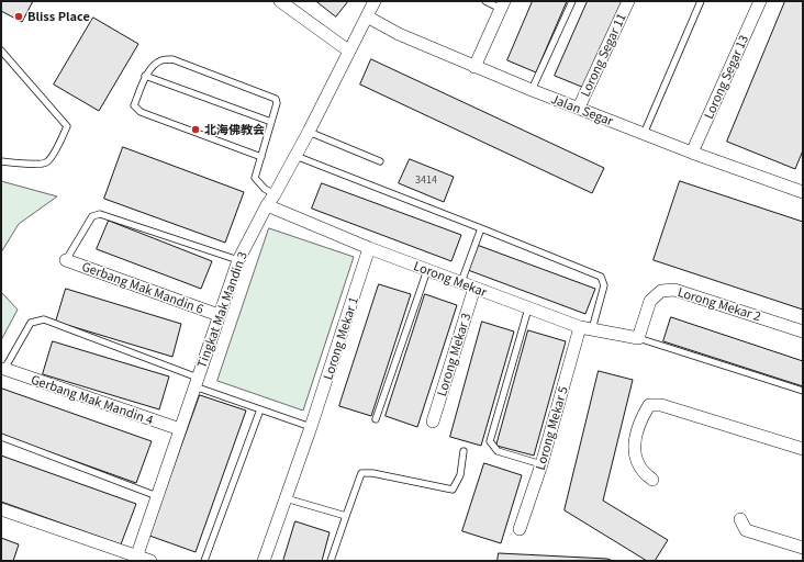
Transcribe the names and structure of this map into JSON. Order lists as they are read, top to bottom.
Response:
{
  "streets": {
    "street": [
      "Lorong Segar 11",
      "Lorong Segar 13",
      "Jalan Segar",
      "Lorong Mekar",
      "Gerbang Mak Mandin 6",
      "Lorong Mekar 2",
      "Tingkat Mak Mandin 3",
      "Lorong Mekar 1",
      "Lorong Mekar 3",
      "Gerbang Mak Mandin 4",
      "Lorong Mekar 5"
    ]
  },
  "crossings": [
    ["Lorong Segar 11", "Jalan Segar"],
    ["Lorong Segar 13", "Jalan Segar"],
    ["Jalan Segar", "Tingkat Mak Mandin 3"],
    ["Lorong Mekar", "Lorong Mekar 2"],
    ["Lorong Mekar", "Tingkat Mak Mandin 3"],
    ["Lorong Mekar", "Lorong Mekar 1"],
    ["Lorong Mekar", "Lorong Mekar 3"],
    ["Lorong Mekar", "Lorong Mekar 5"],
    ["Gerbang Mak Mandin 6", "Tingkat Mak Mandin 3"],
    ["Tingkat Mak Mandin 3", "Gerbang Mak Mandin 4"]
  ],
  "places": ["Bliss Place", "北海佛教会"],
  "house_numbers": ["3414"]
}
